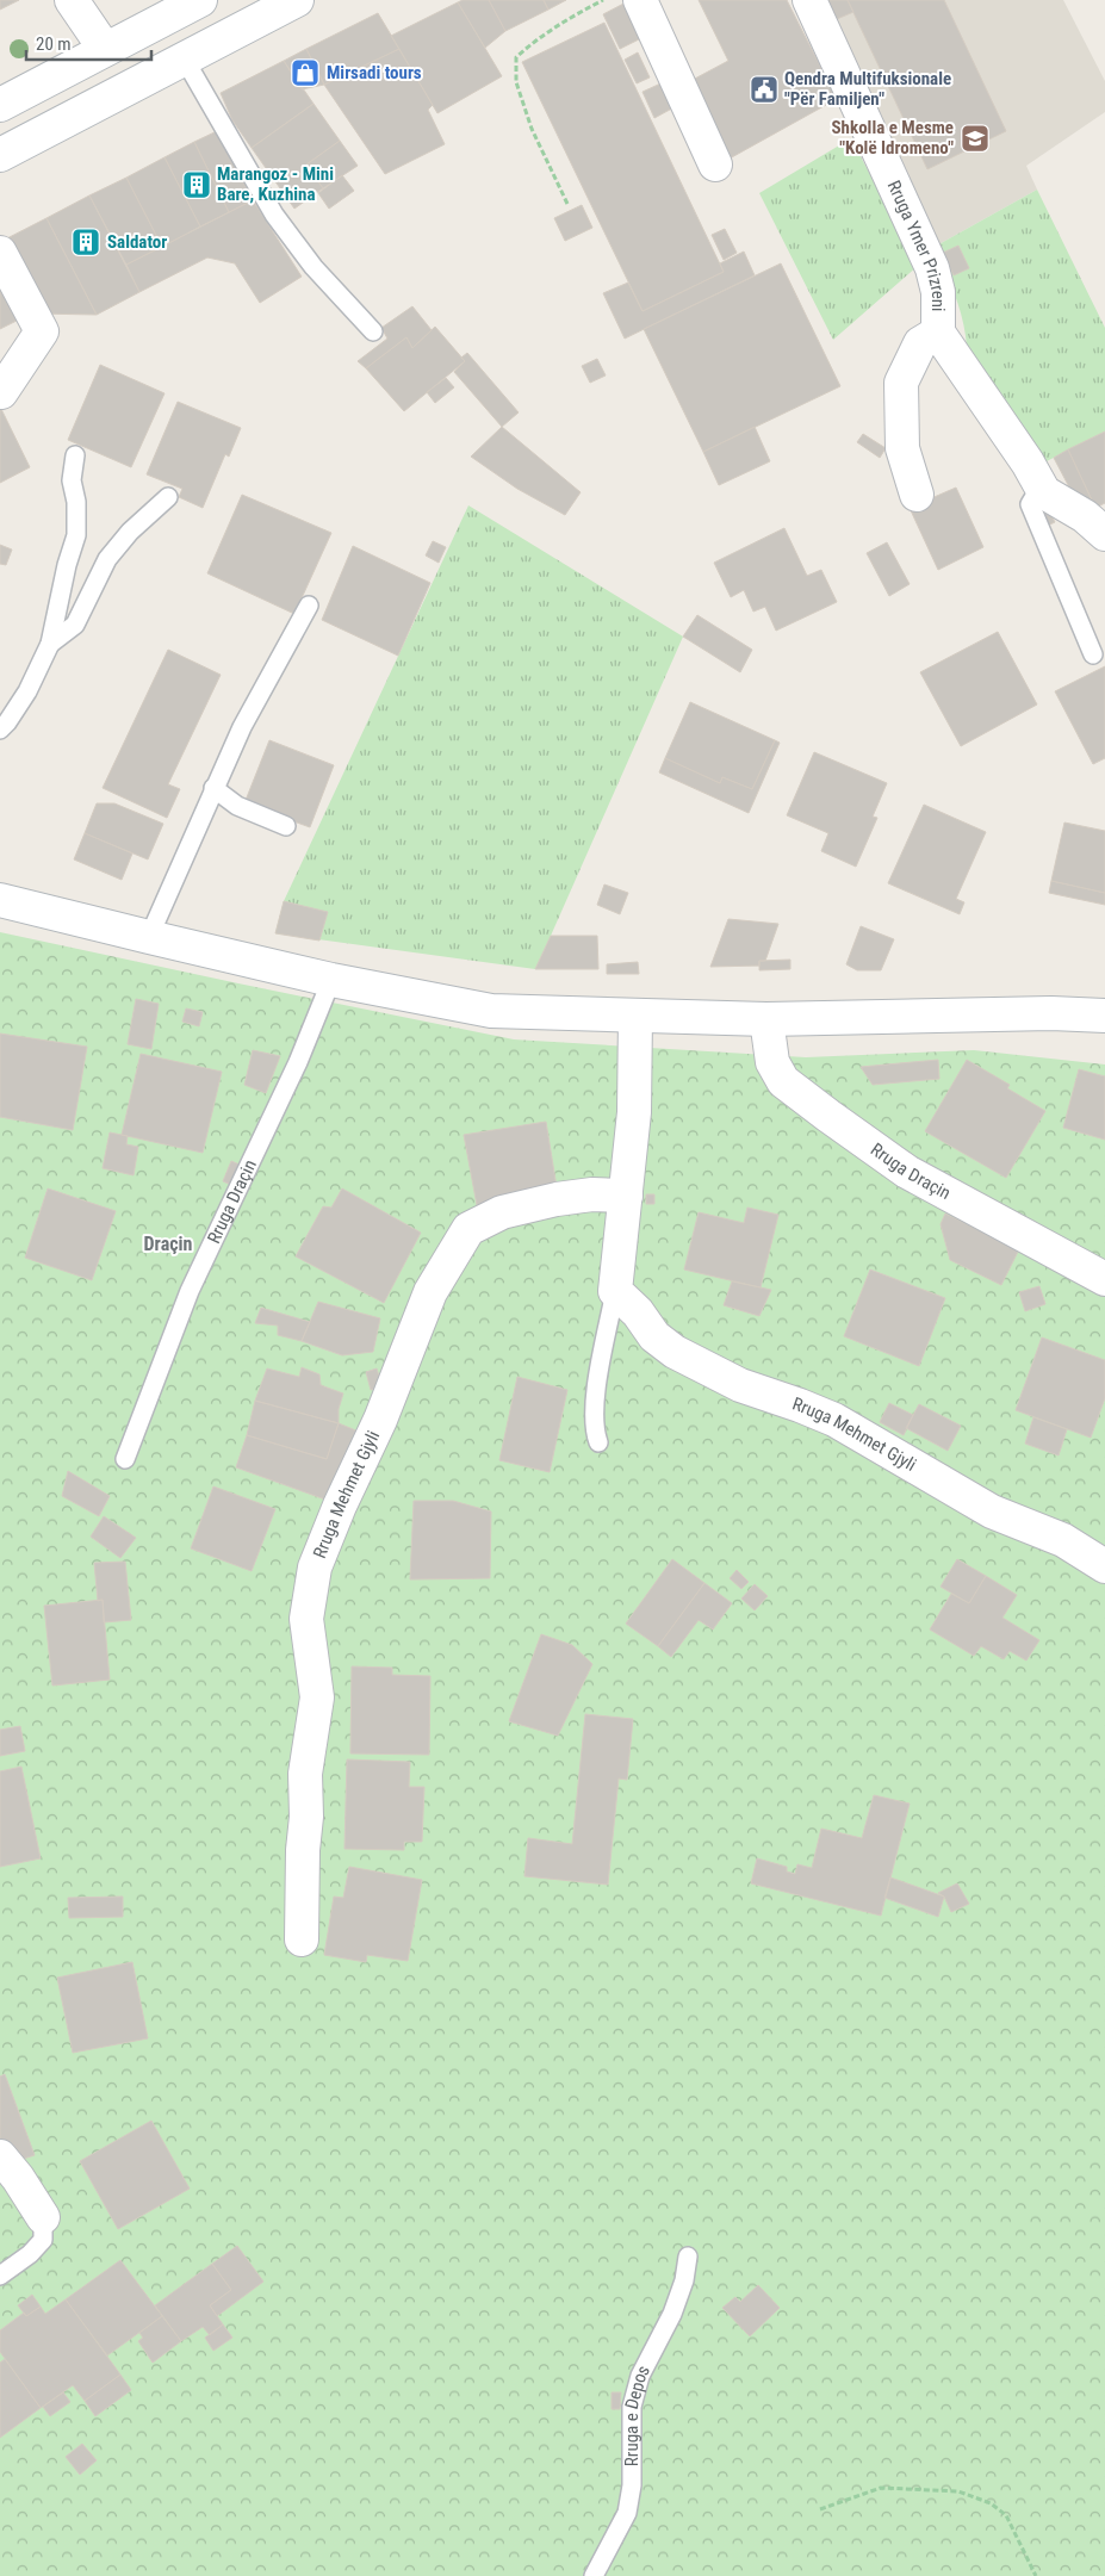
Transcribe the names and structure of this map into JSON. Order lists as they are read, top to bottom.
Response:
{
  "streets": {
    "street": ["Rruga Ymer Prizreni", "Rruga Draçin", "Rruga Mehmet Gjyli"],
    "lane": ["Rruga e Depos"]
  },
  "districts": ["Draçin"],
  "places": {
    "shop": ["Mirsadi tours"],
    "public building": ["Qendra Multifuksionale \"Për Familjen\""],
    "school or university": ["Shkolla e Mesme \"Kolë Idromeno\""],
    "building": ["Marangoz - Mini Bare, Kuzhina", "Saldator"]
  },
  "scale_bar": "20 m"
}
